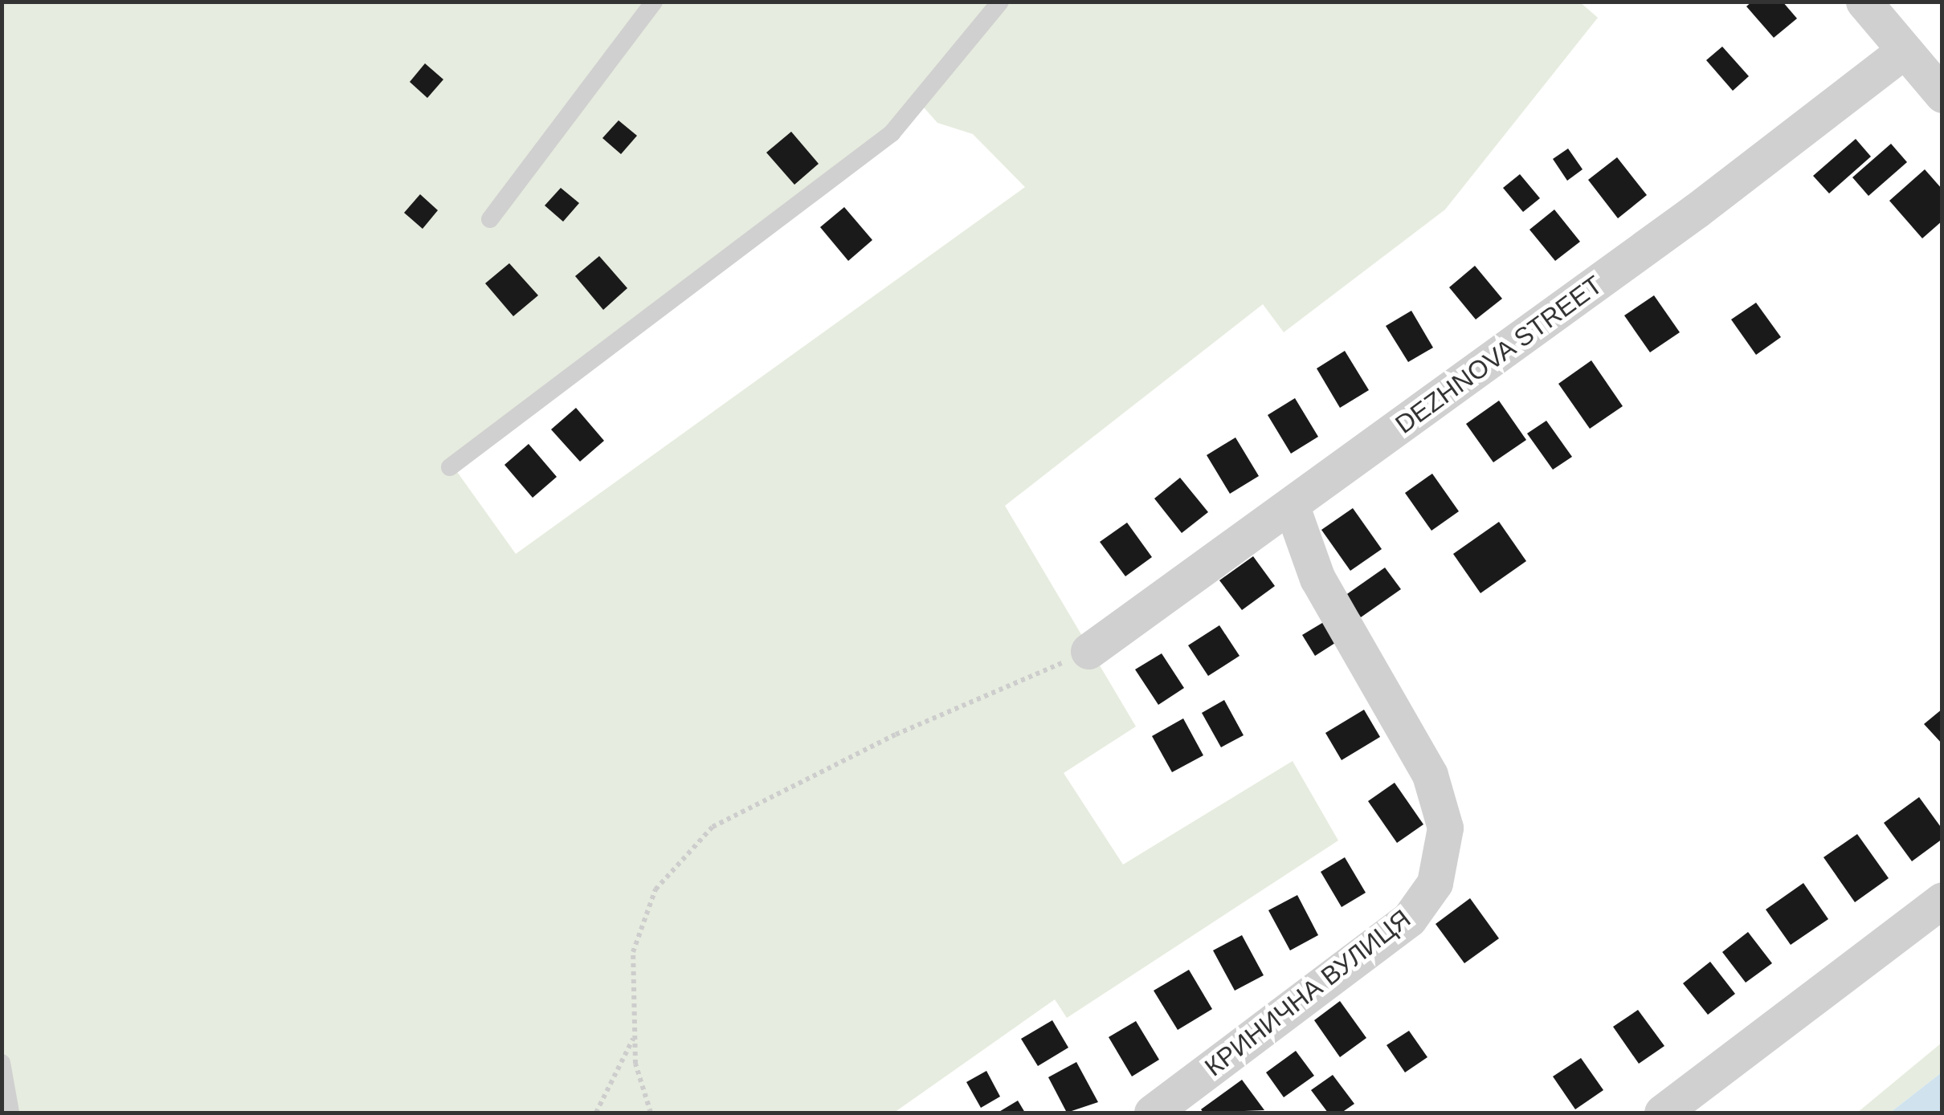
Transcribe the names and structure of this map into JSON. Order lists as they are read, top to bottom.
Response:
{
  "streets": {
    "street": ["DEZHNOVA STREET", "КРИНИЧНА ВУЛИЦЯ"]
  },
  "crossings": [
    ["DEZHNOVA STREET", "КРИНИЧНА ВУЛИЦЯ"]
  ]
}
